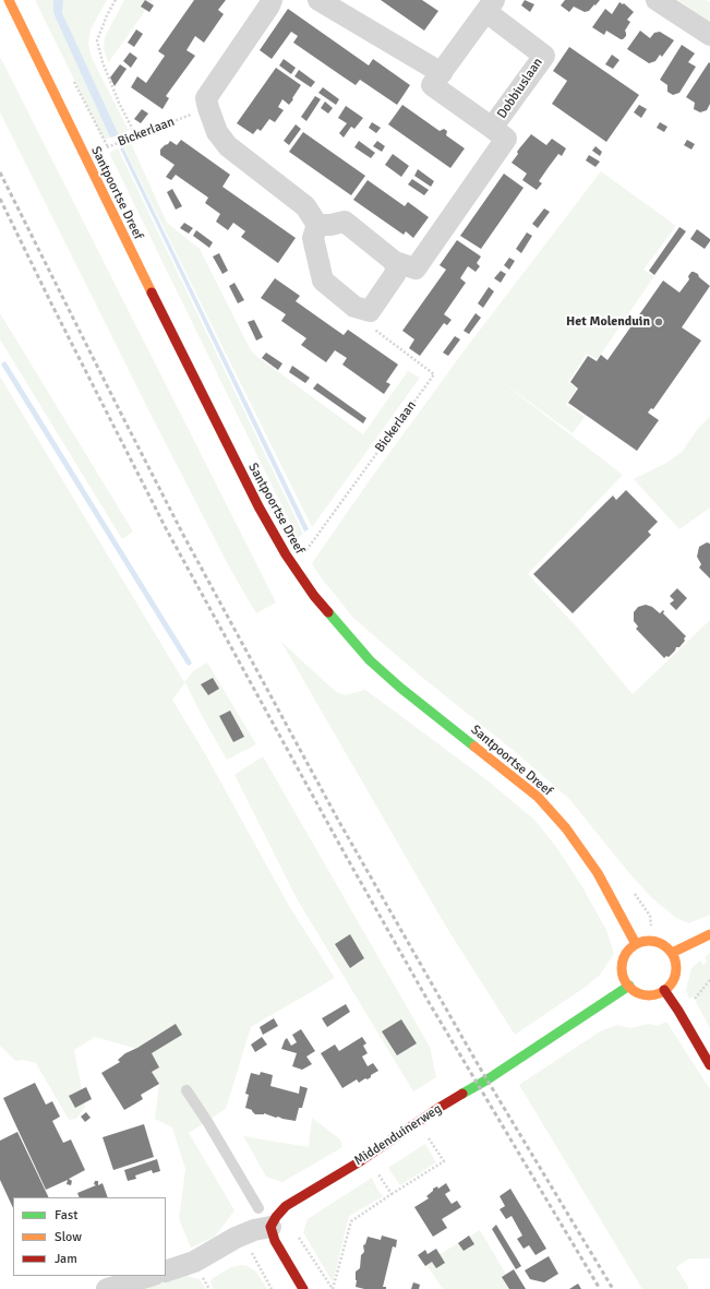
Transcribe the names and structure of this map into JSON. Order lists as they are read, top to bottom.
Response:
{
  "streets": {
    "street": ["Dobbiuslaan", "Santpoortse Dreef", "Middenduinerweg"],
    "path": ["Bickerlaan"]
  },
  "crossings": [
    ["Bickerlaan", "Santpoortse Dreef"],
    ["Santpoortse Dreef", "Middenduinerweg"]
  ],
  "places": ["Het Molenduin"],
  "legend": ["Fast", "Slow", "Jam"]
}
